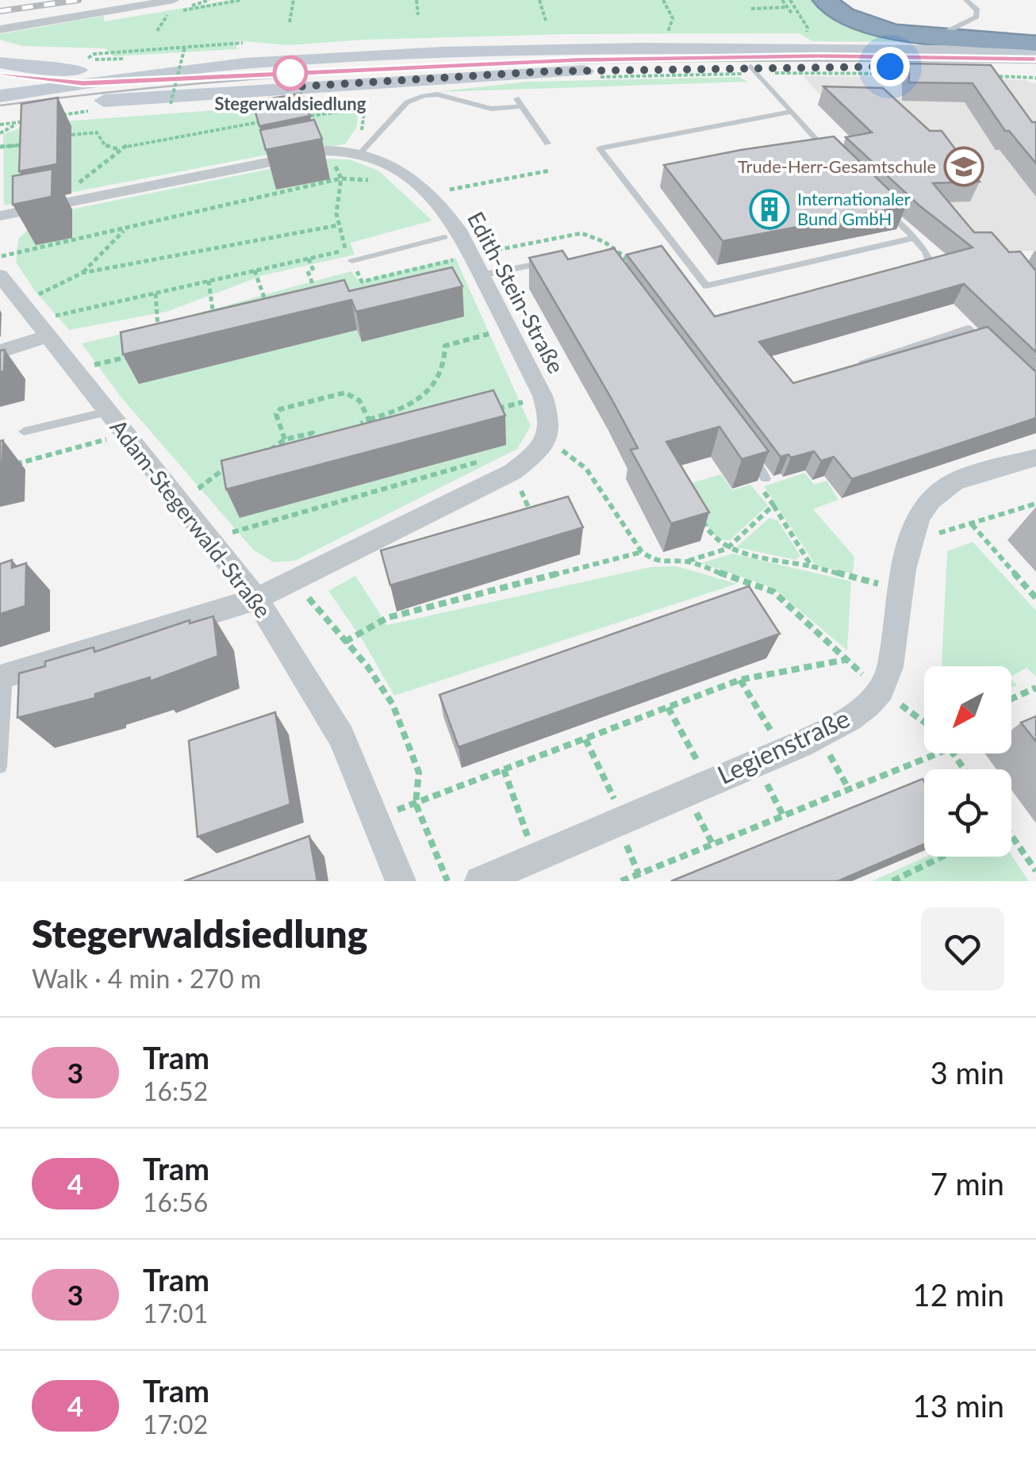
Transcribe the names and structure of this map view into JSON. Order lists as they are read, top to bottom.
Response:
{
  "streets": {
    "street": ["Edith-Stein-Straße", "Adam-Stegerwald-Straße", "Legienstraße"]
  },
  "places": {
    "other": ["Stegerwaldsiedlung"],
    "school or university": ["Trude-Herr-Gesamtschule"],
    "building": ["Internationaler Bund GmbH"]
  },
  "lines": ["tram line 3"],
  "north": "bottom left",
  "page": {
    "heading": ["Stegerwaldsiedlung", "Walk · 4 min · 270 m"],
    "list": [
      {
        "mark": "3",
        "name": "Tram",
        "note": "16:52",
        "value": "3 min"
      },
      {
        "mark": "4",
        "name": "Tram",
        "note": "16:56",
        "value": "7 min"
      },
      {
        "mark": "3",
        "name": "Tram",
        "note": "17:01",
        "value": "12 min"
      },
      {
        "mark": "4",
        "name": "Tram",
        "note": "17:02",
        "value": "13 min"
      }
    ]
  }
}
